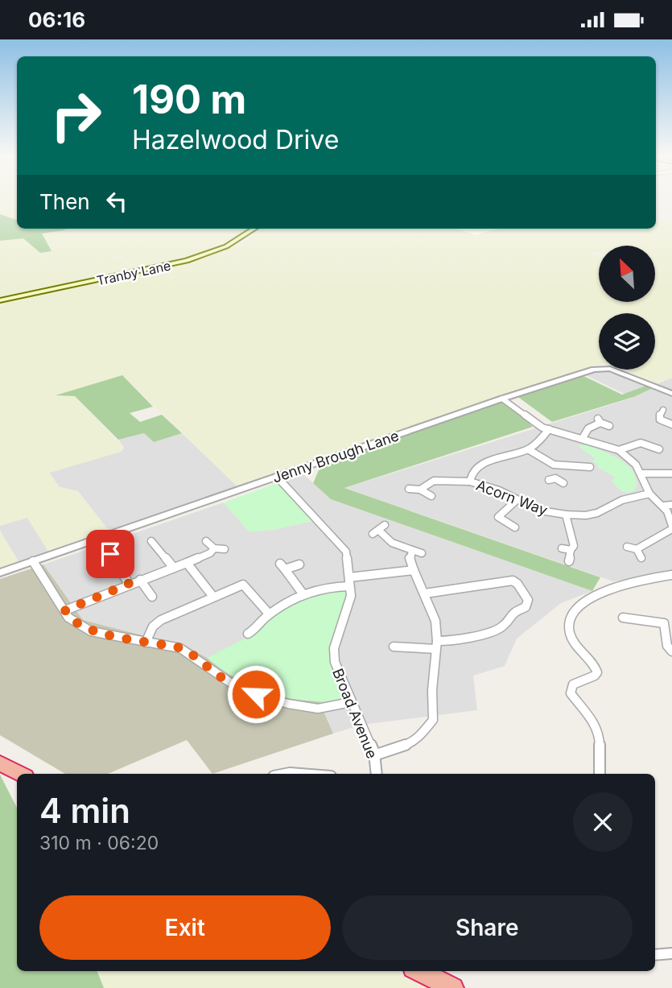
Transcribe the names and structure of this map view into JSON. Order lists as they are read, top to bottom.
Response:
{
  "streets": {
    "main road": ["Tranby Lane"],
    "street": ["Jenny Brough Lane", "Acorn Way", "Broad Avenue"]
  },
  "crossings": [
    ["Jenny Brough Lane", "Broad Avenue"]
  ],
  "north": "top left",
  "page": {
    "status": "06:16",
    "turn": ["190 m", "Hazelwood Drive"],
    "then": "Then",
    "heading": ["4 min", "310 m · 06:20"],
    "buttons": ["Exit", "Share"]
  }
}
